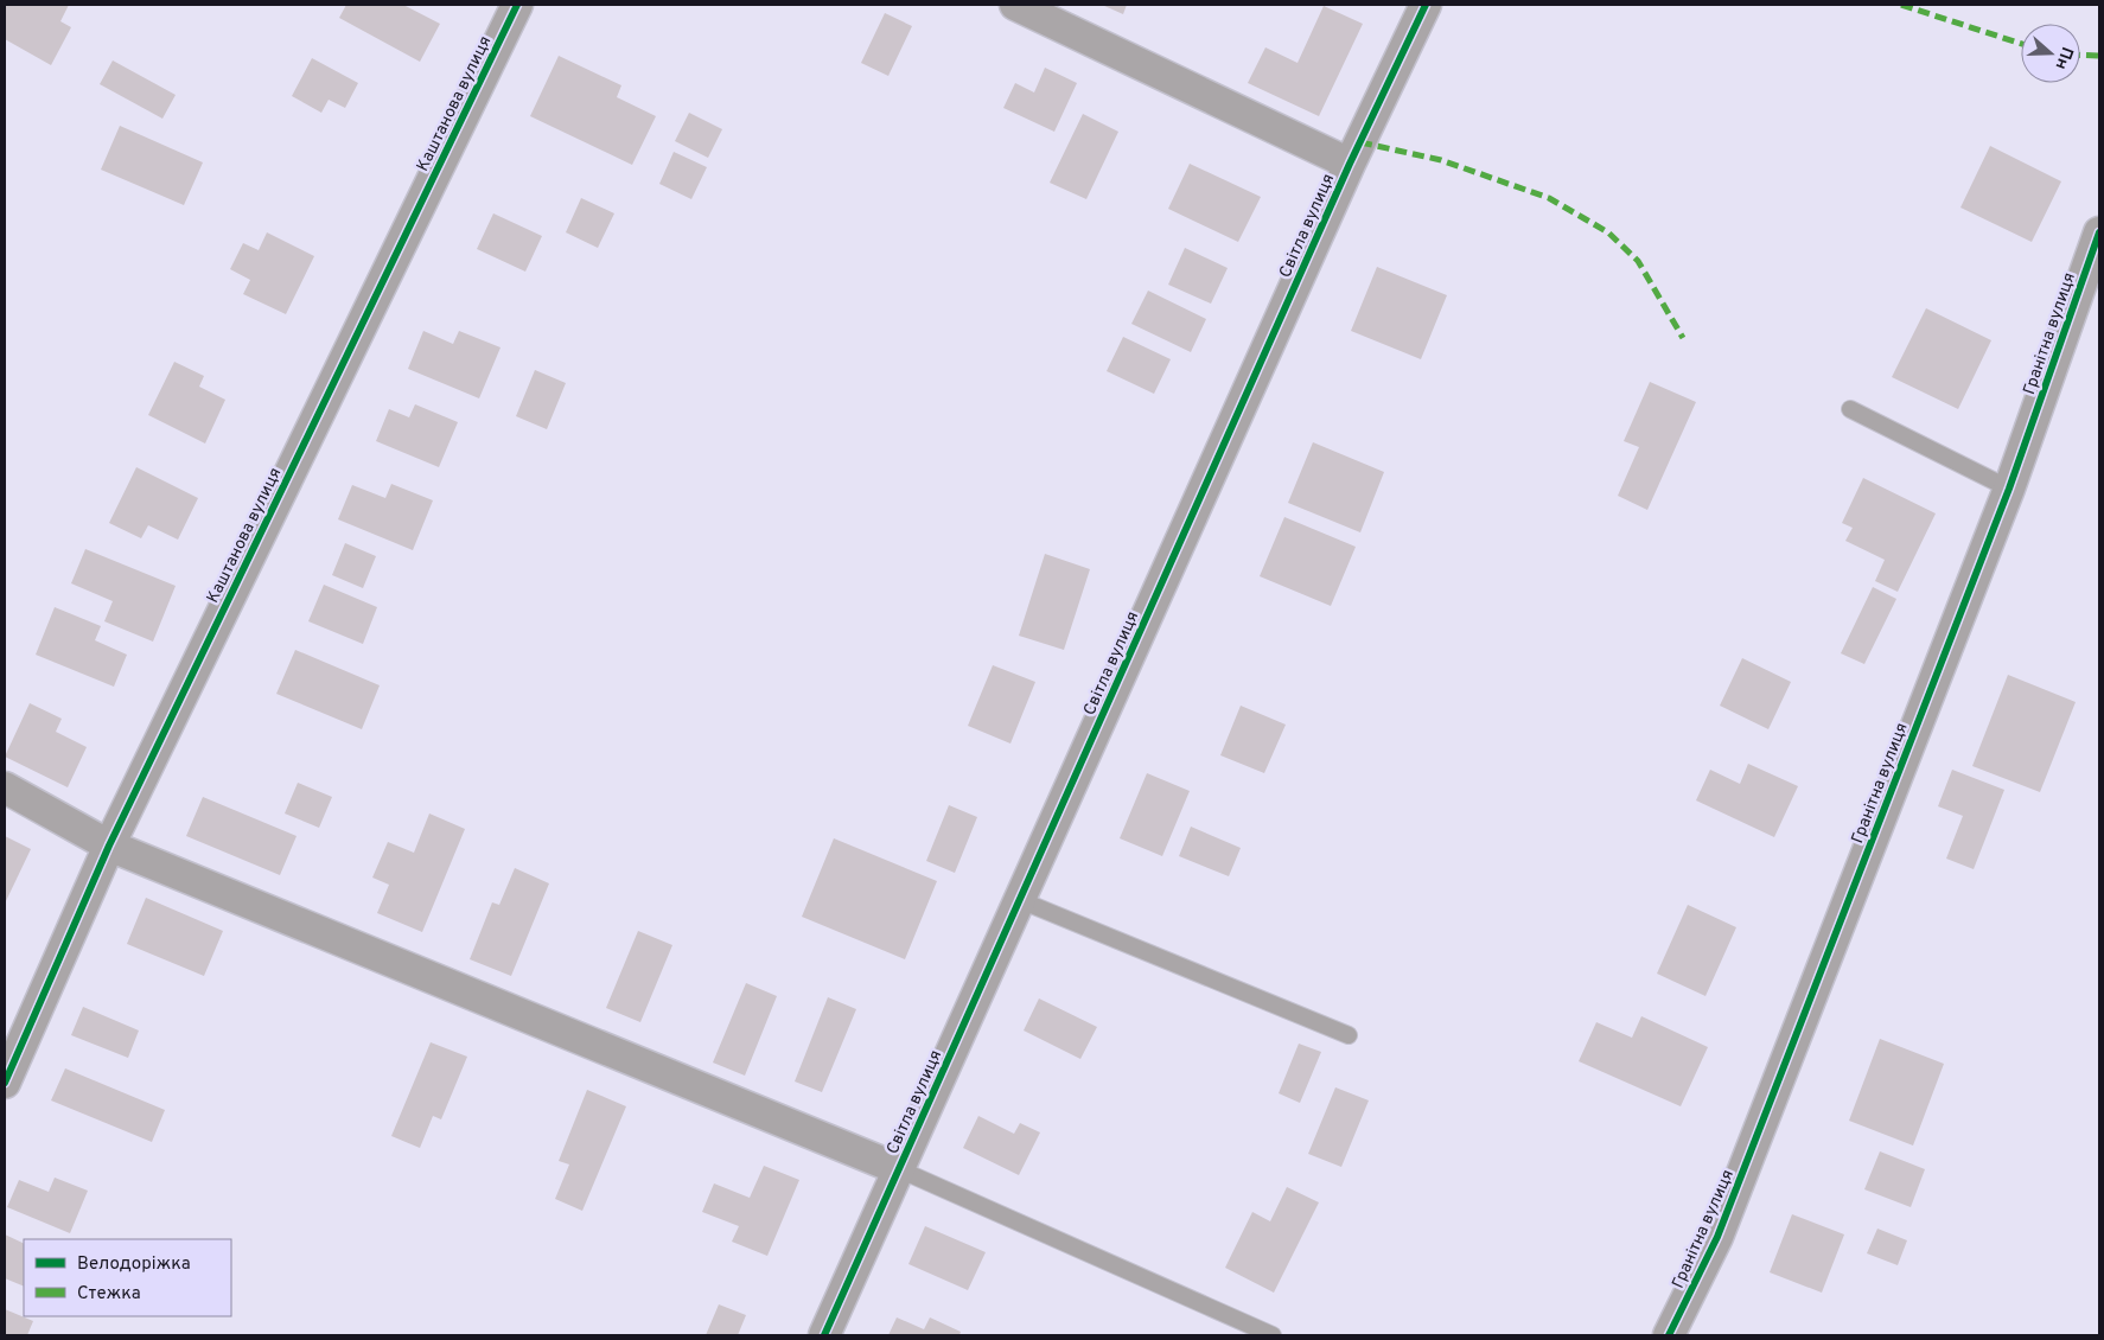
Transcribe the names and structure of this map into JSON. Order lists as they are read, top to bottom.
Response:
{
  "streets": {
    "street": ["Каштанова вулиця", "Світла вулиця", "Гранітна вулиця"]
  },
  "legend": ["Велодоріжка", "Стежка"],
  "north": "right"
}
